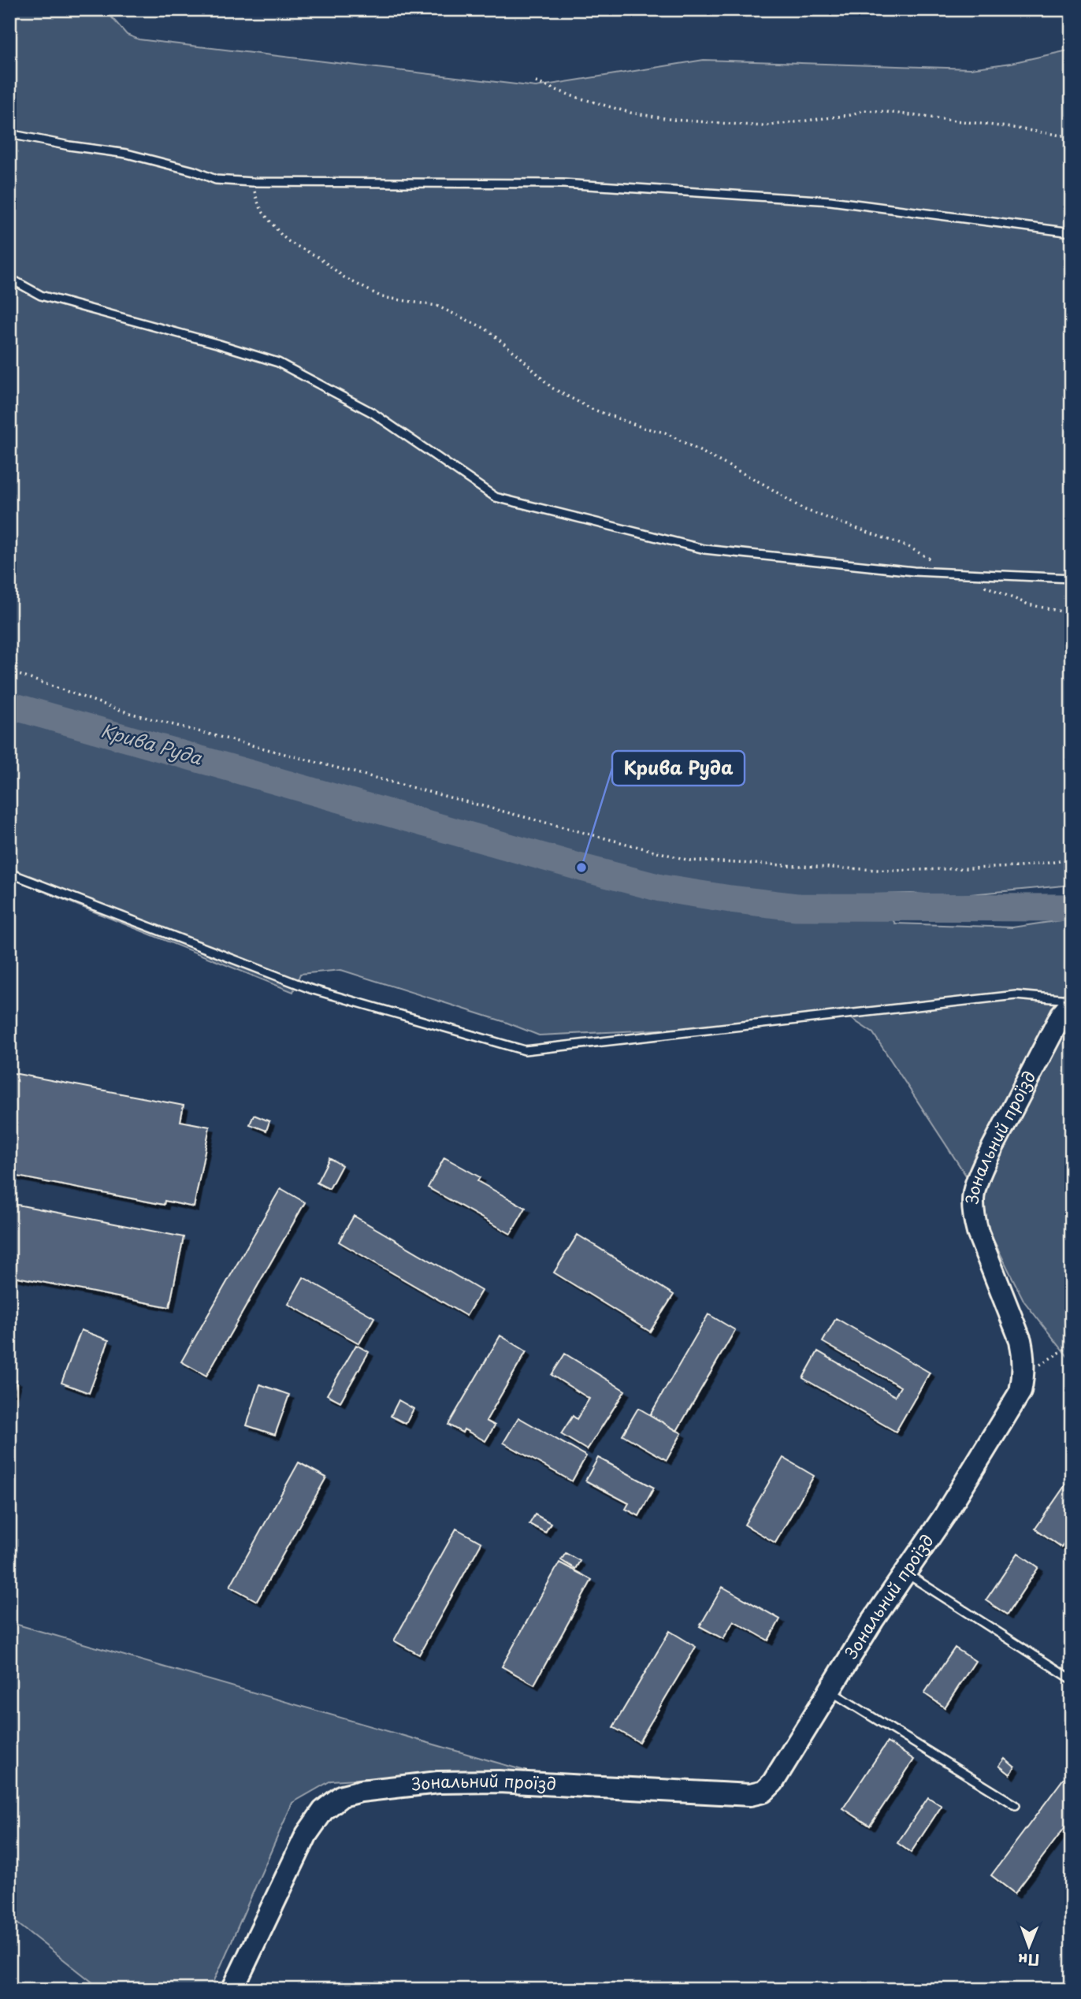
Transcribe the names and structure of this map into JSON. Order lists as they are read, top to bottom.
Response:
{
  "streets": {
    "street": ["Зональний проїзд"]
  },
  "water": ["Крива Руда"],
  "places": ["Крива Руда"],
  "north": "bottom"
}
